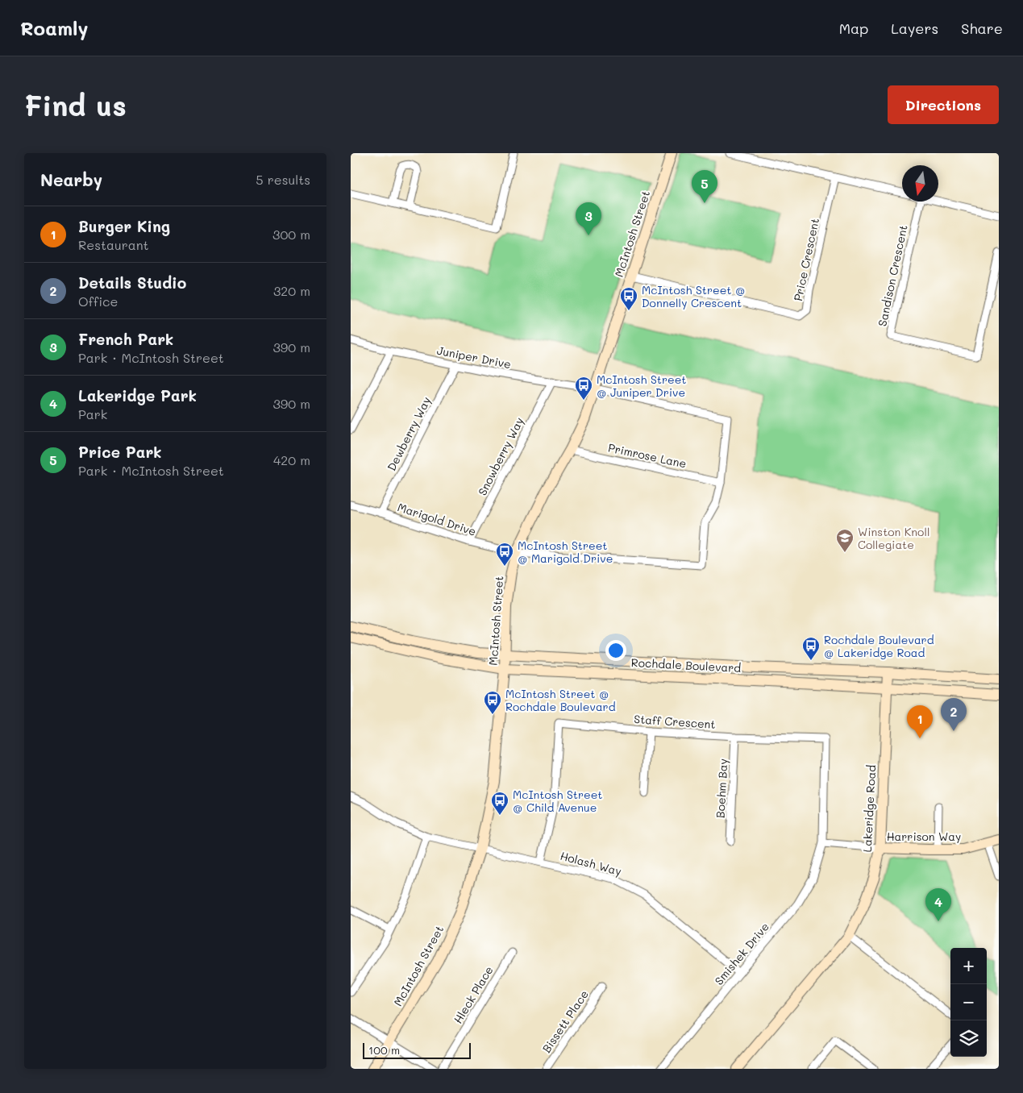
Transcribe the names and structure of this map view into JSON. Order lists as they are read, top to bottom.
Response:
{
  "streets": {
    "street": [
      "McIntosh Street",
      "Price Crescent",
      "Sandison Crescent",
      "Juniper Drive",
      "Dewberry Way",
      "Primrose Lane",
      "Snowberry Way",
      "Marigold Drive",
      "Rochdale Boulevard",
      "Staff Crescent",
      "Boehm Bay",
      "Lakeridge Road",
      "Harrison Way",
      "Holash Way",
      "Smishek Drive",
      "Hleck Place",
      "Bissett Place"
    ]
  },
  "crossings": [
    ["McIntosh Street", "Price Crescent"],
    ["McIntosh Street", "Juniper Drive"],
    ["McIntosh Street", "Primrose Lane"],
    ["McIntosh Street", "Marigold Drive"],
    ["McIntosh Street", "Rochdale Boulevard"],
    ["McIntosh Street", "Holash Way"],
    ["Juniper Drive", "Dewberry Way"],
    ["Juniper Drive", "Primrose Lane"],
    ["Juniper Drive", "Snowberry Way"],
    ["Juniper Drive", "Marigold Drive"],
    ["Dewberry Way", "Marigold Drive"],
    ["Primrose Lane", "Marigold Drive"],
    ["Snowberry Way", "Marigold Drive"],
    ["Rochdale Boulevard", "Lakeridge Road"],
    ["Staff Crescent", "Boehm Bay"],
    ["Staff Crescent", "Harrison Way"],
    ["Staff Crescent", "Holash Way"],
    ["Staff Crescent", "Smishek Drive"],
    ["Lakeridge Road", "Harrison Way"],
    ["Harrison Way", "Smishek Drive"],
    ["Holash Way", "Smishek Drive"]
  ],
  "places": {
    "bus stop": [
      "McIntosh Street @ Donnelly Crescent",
      "McIntosh Street @ Juniper Drive",
      "McIntosh Street @ Marigold Drive",
      "Rochdale Boulevard @ Lakeridge Road",
      "McIntosh Street @ Rochdale Boulevard",
      "McIntosh Street @ Child Avenue"
    ],
    "school or university": ["Winston Knoll Collegiate"]
  },
  "scale_bar": "100 m",
  "north": "bottom",
  "page": {
    "header": "Roamly",
    "nav": ["Map", "Layers", "Share"],
    "buttons": "Directions",
    "title": "Find us",
    "heading": ["Nearby", "5 results"],
    "pins": [
      "5",
      "3",
      "2",
      "1",
      "4"
    ],
    "list": [
      {
        "mark": "1",
        "name": "Burger King",
        "note": "Restaurant",
        "value": "300 m"
      },
      {
        "mark": "2",
        "name": "Details Studio",
        "note": "Office",
        "value": "320 m"
      },
      {
        "mark": "3",
        "name": "French Park",
        "note": "Park · McIntosh Street",
        "value": "390 m"
      },
      {
        "mark": "4",
        "name": "Lakeridge Park",
        "note": "Park",
        "value": "390 m"
      },
      {
        "mark": "5",
        "name": "Price Park",
        "note": "Park · McIntosh Street",
        "value": "420 m"
      }
    ],
    "map_buttons": ["+", "−"],
    "scale": "100 m"
  }
}
